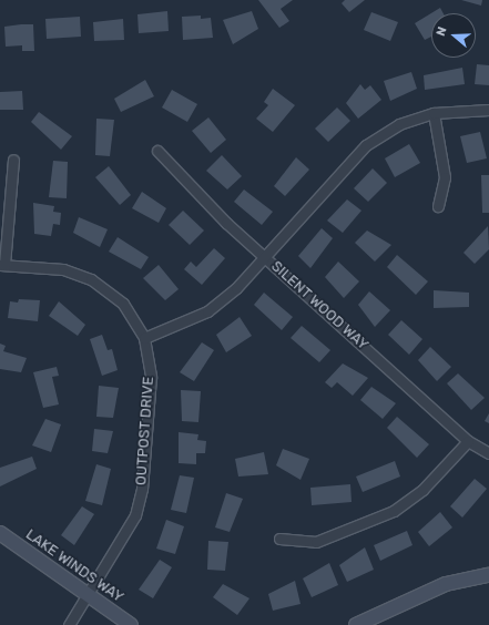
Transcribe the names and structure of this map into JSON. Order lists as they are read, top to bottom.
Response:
{
  "streets": {
    "street": ["SILENT WOOD WAY", "OUTPOST DRIVE", "LAKE WINDS WAY"]
  },
  "crossings": [
    ["OUTPOST DRIVE", "LAKE WINDS WAY"]
  ],
  "north": "left"
}
